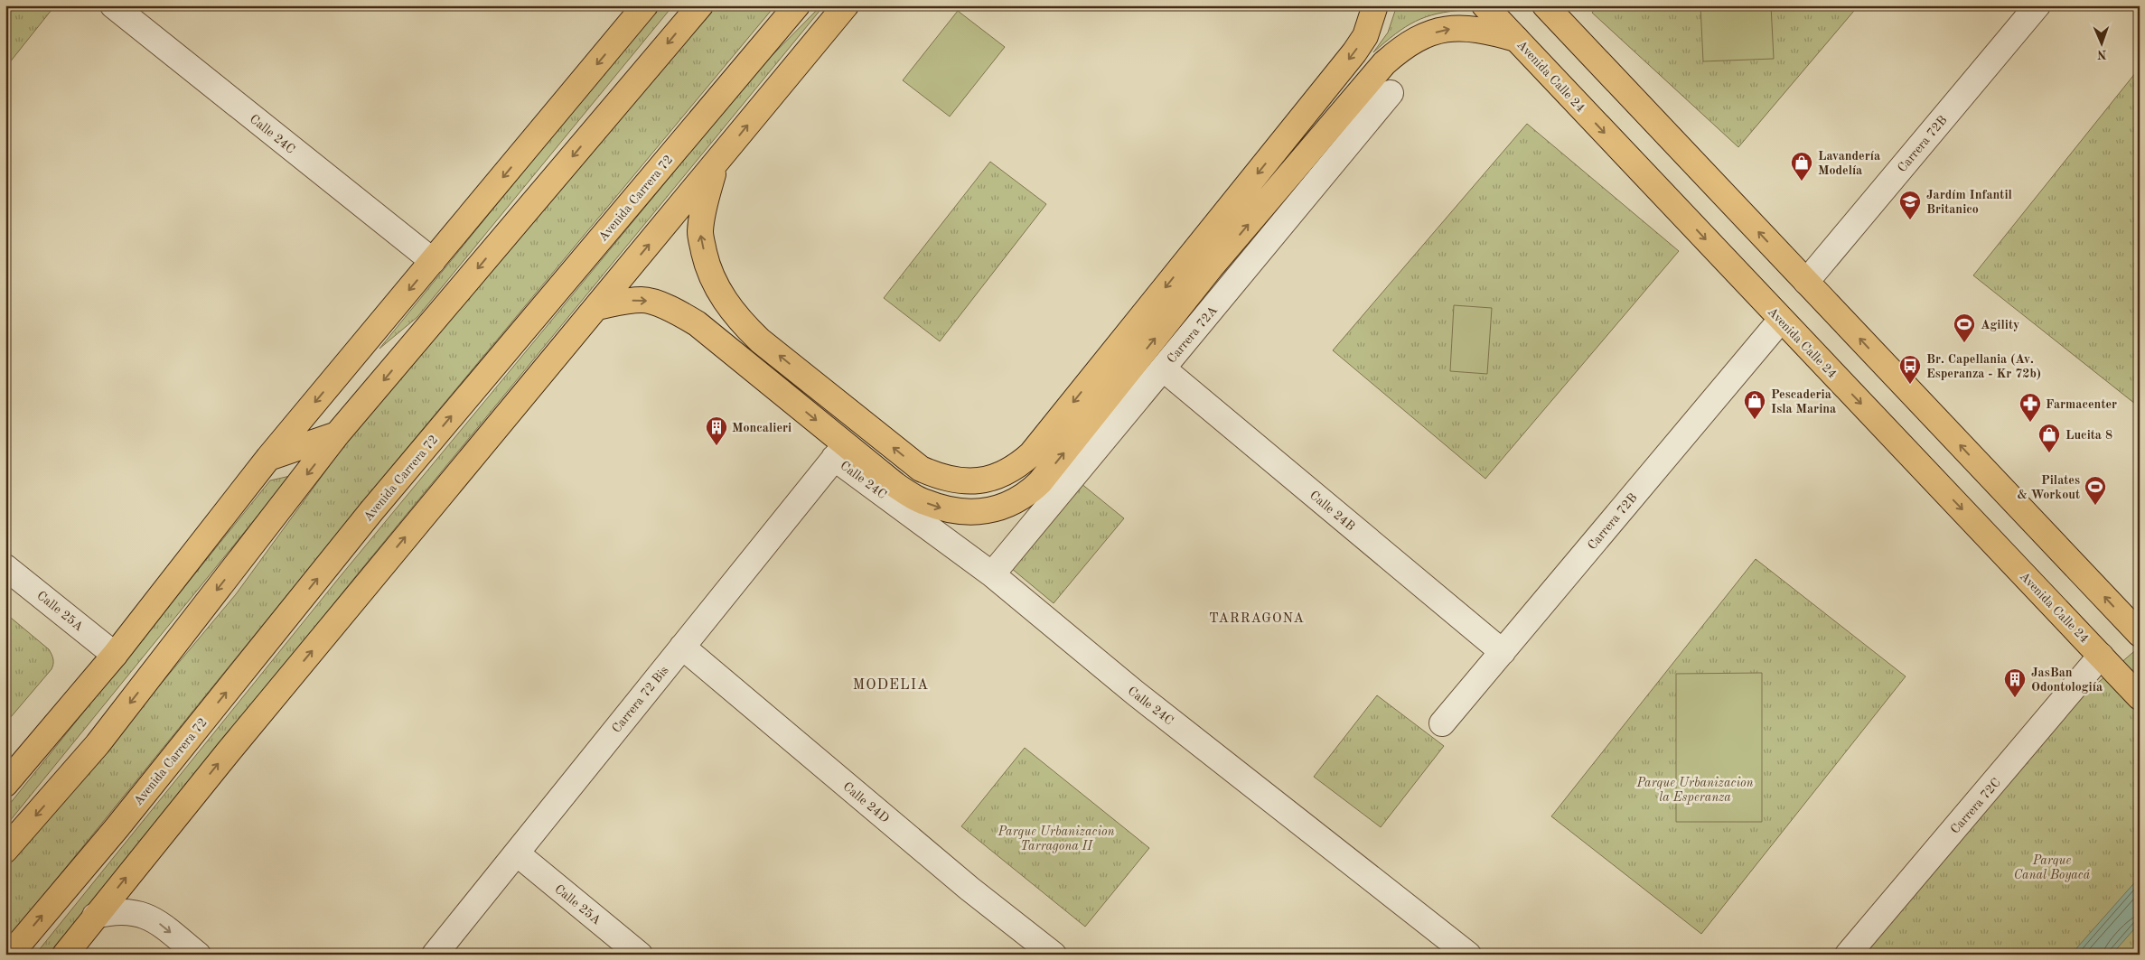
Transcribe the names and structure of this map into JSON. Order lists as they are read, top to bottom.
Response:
{
  "streets": {
    "main road": ["Avenida Calle 24", "Avenida Carrera 72"],
    "street": [
      "Calle 24C",
      "Carrera 72B",
      "Carrera 72A",
      "Calle 24B",
      "Calle 25A",
      "Carrera 72 Bis",
      "Calle 24D",
      "Carrera 72C"
    ]
  },
  "crossings": [
    ["Avenida Calle 24", "Carrera 72B"],
    ["Avenida Calle 24", "Carrera 72C"],
    ["Calle 24C", "Carrera 72A"],
    ["Calle 24C", "Carrera 72 Bis"],
    ["Carrera 72B", "Calle 24B"],
    ["Carrera 72A", "Calle 24B"],
    ["Calle 25A", "Carrera 72 Bis"],
    ["Carrera 72 Bis", "Calle 24D"]
  ],
  "districts": ["TARRAGONA", "MODELIA"],
  "parks": ["Parque Urbanizacion la Esperanza", "Parque Urbanizacion Tarragona II", "Parque Canal Boyacá"],
  "places": {
    "shop": ["Lavandería Modelía", "Pescaderia Isla Marina", "Lucita 8"],
    "school or university": ["Jardím Infantil Britanico"],
    "sports": ["Agility", "Pilates & Workout"],
    "bus stop": ["Br. Capellania (Av. Esperanza - Kr 72b)"],
    "pharmacy": ["Farmacenter"],
    "building": ["Moncalieri", "JasBan Odontologiía"]
  },
  "north": "bottom"
}
